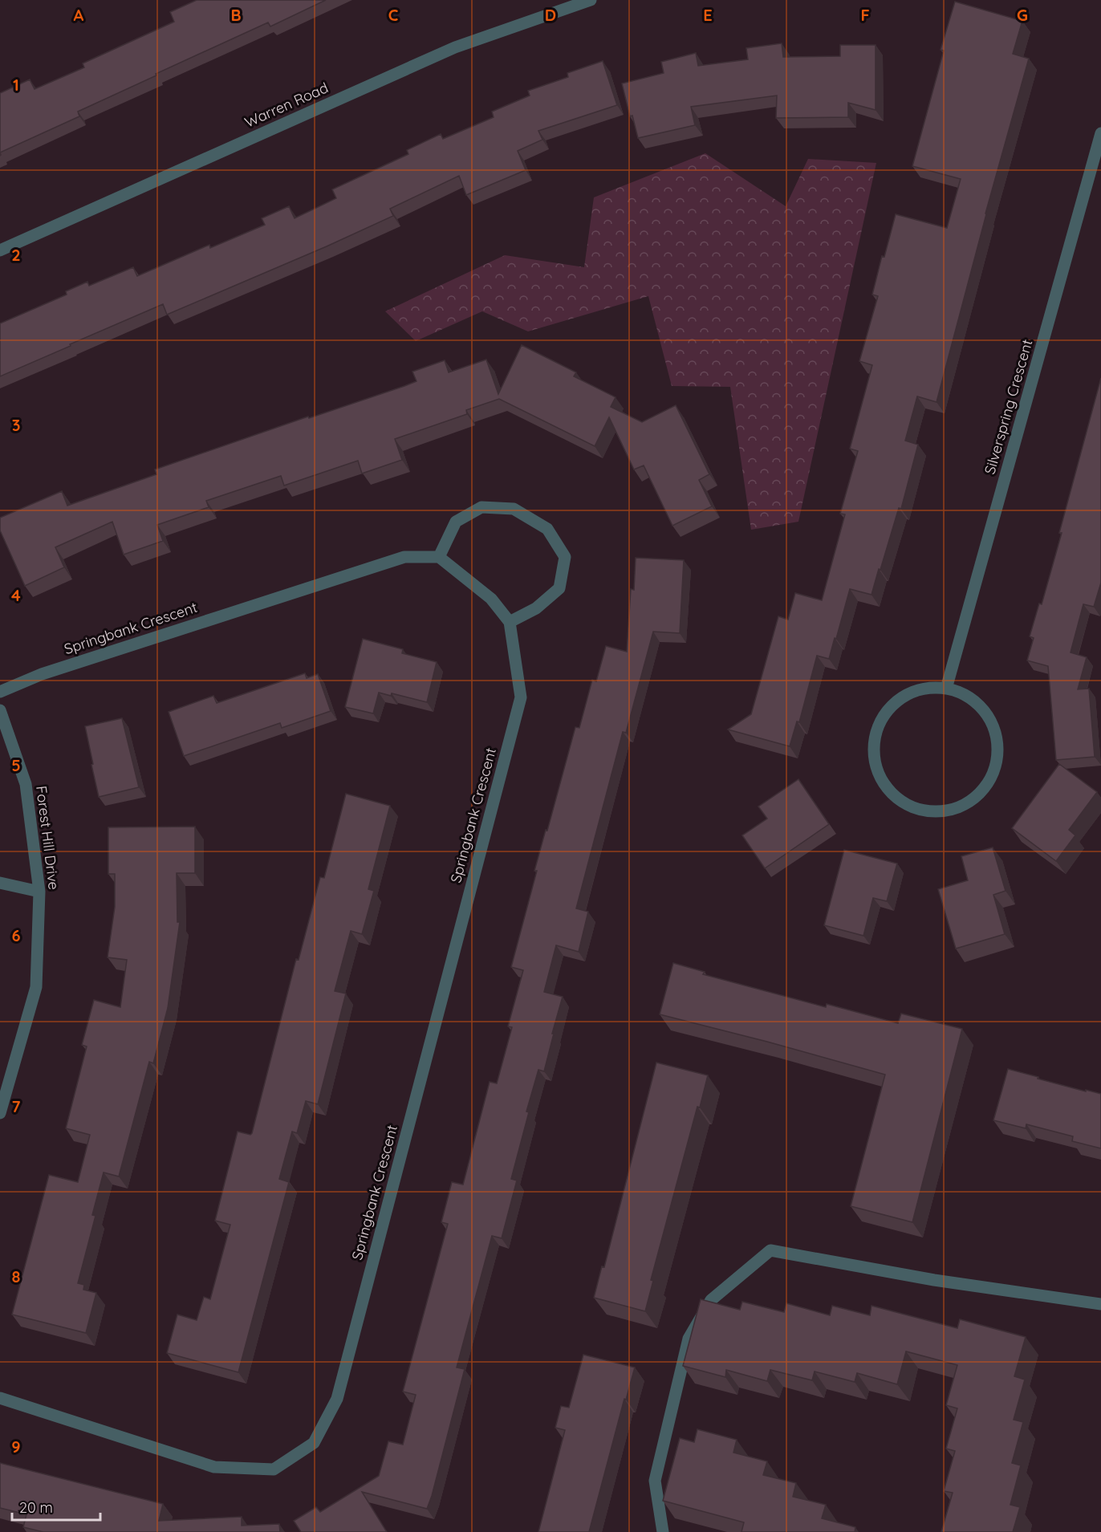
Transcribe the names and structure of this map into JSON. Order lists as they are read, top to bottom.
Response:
{
  "streets": {
    "street": [
      "Warren Road",
      "Silverspring Crescent",
      "Springbank Crescent",
      "Forest Hill Drive"
    ]
  },
  "scale_bar": "20 m",
  "grid": {
    "columns": [
      "A",
      "B",
      "C",
      "D",
      "E",
      "F",
      "G"
    ],
    "rows": [
      "1",
      "2",
      "3",
      "4",
      "5",
      "6",
      "7",
      "8",
      "9"
    ]
  }
}
